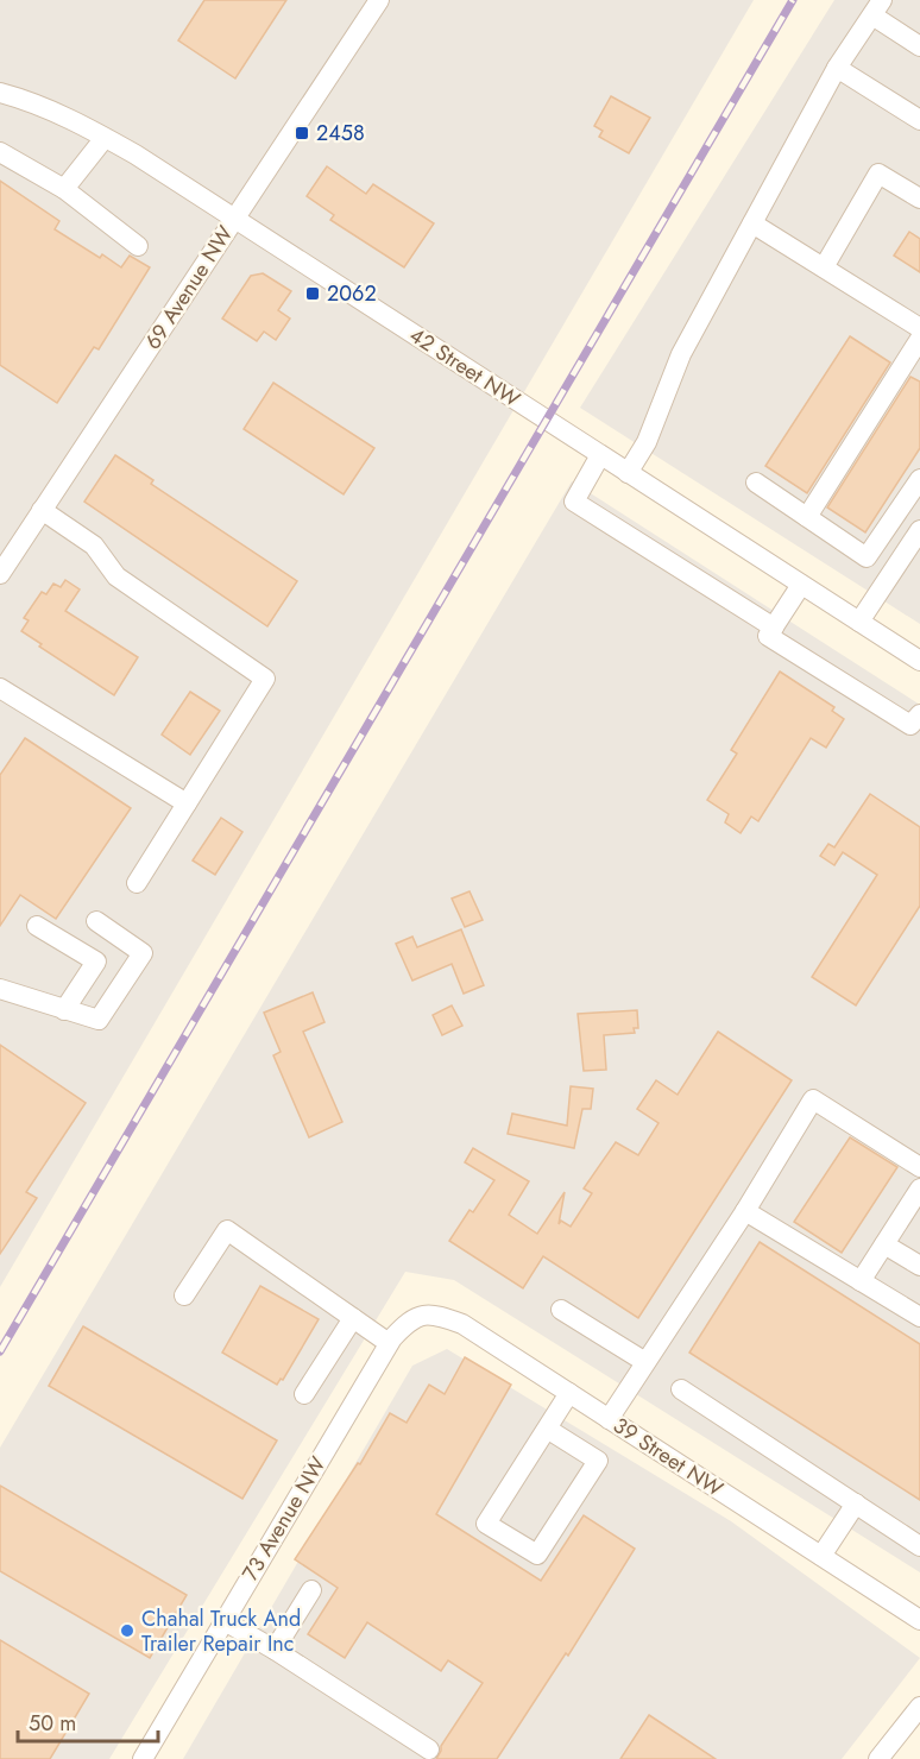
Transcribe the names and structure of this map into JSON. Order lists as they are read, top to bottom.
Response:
{
  "streets": {
    "street": [
      "69 Avenue NW",
      "42 Street NW",
      "39 Street NW",
      "73 Avenue NW"
    ]
  },
  "crossings": [
    ["69 Avenue NW", "42 Street NW"],
    ["39 Street NW", "73 Avenue NW"]
  ],
  "places": {
    "transit": ["2458", "2062"],
    "other": ["Chahal Truck And Trailer Repair Inc"]
  },
  "scale_bar": "50 m"
}
